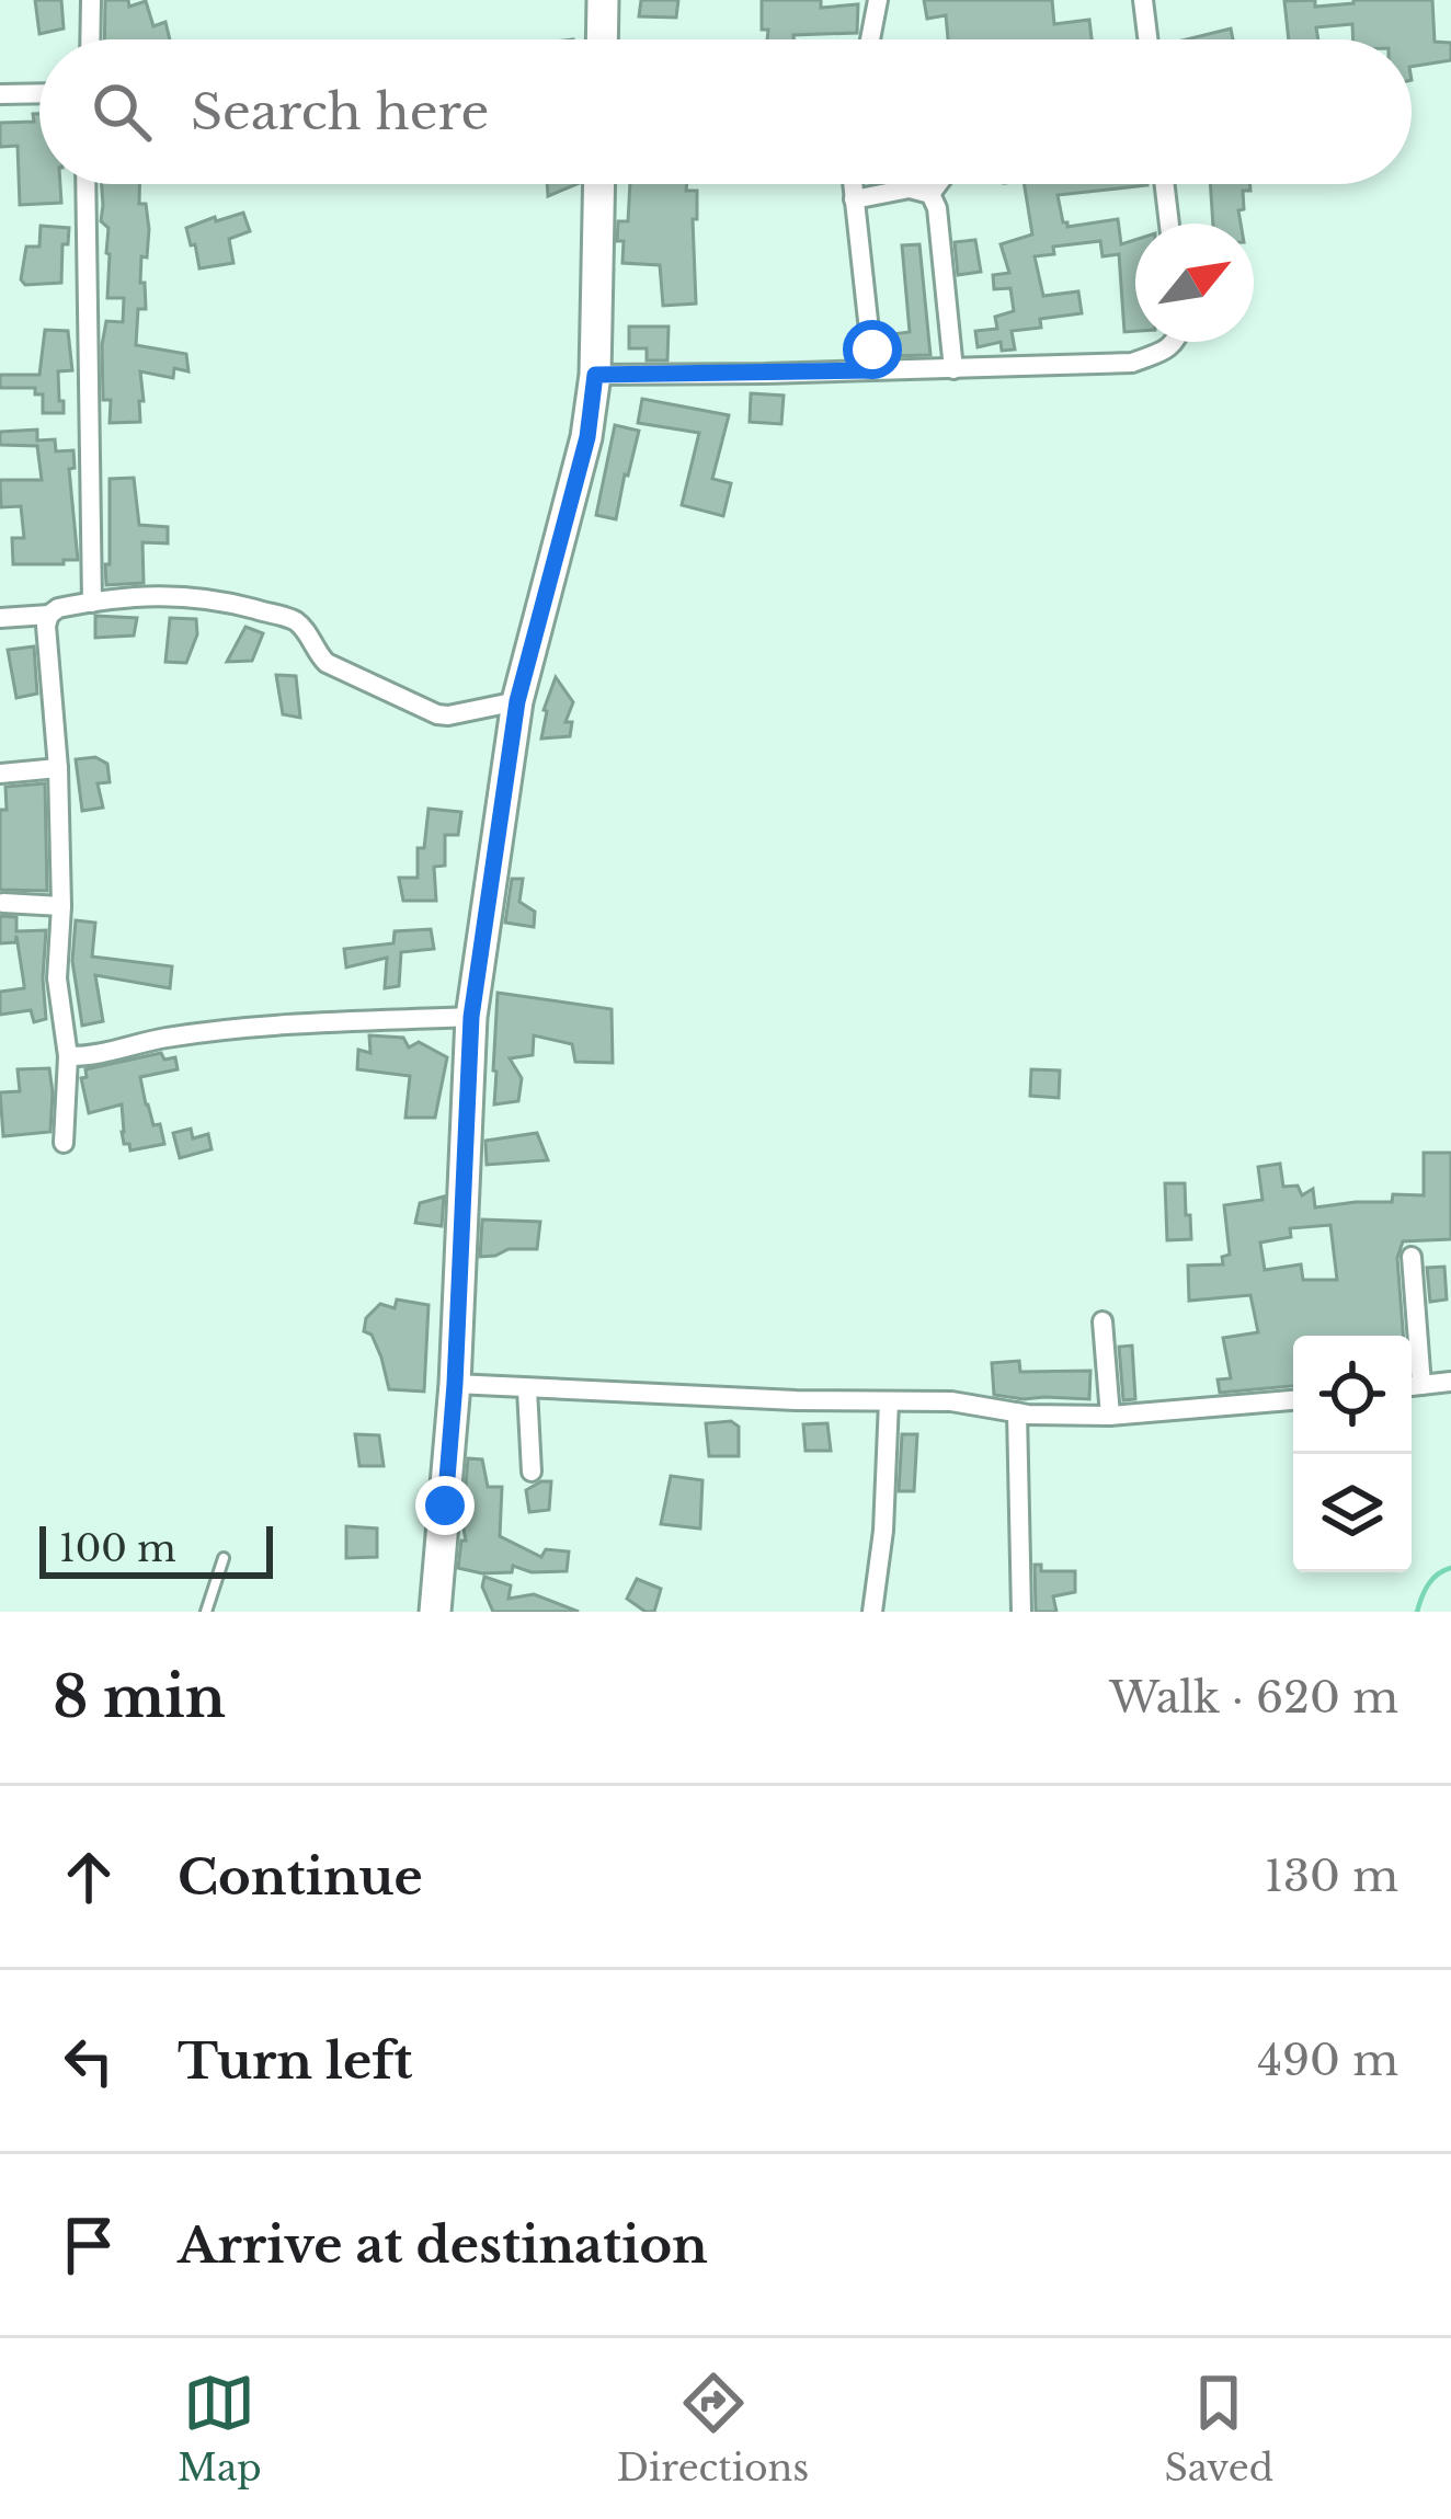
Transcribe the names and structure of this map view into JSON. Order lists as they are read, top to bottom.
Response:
{
  "scale_bar": "100 m",
  "north": "top right",
  "page": {
    "search": "Search here",
    "scale": "100 m",
    "heading": ["8 min", "Walk · 620 m"],
    "list": [
      ["Continue", "130 m"],
      ["Turn left", "490 m"],
      "Arrive at destination"
    ],
    "nav": ["Map", "Directions", "Saved"]
  }
}
